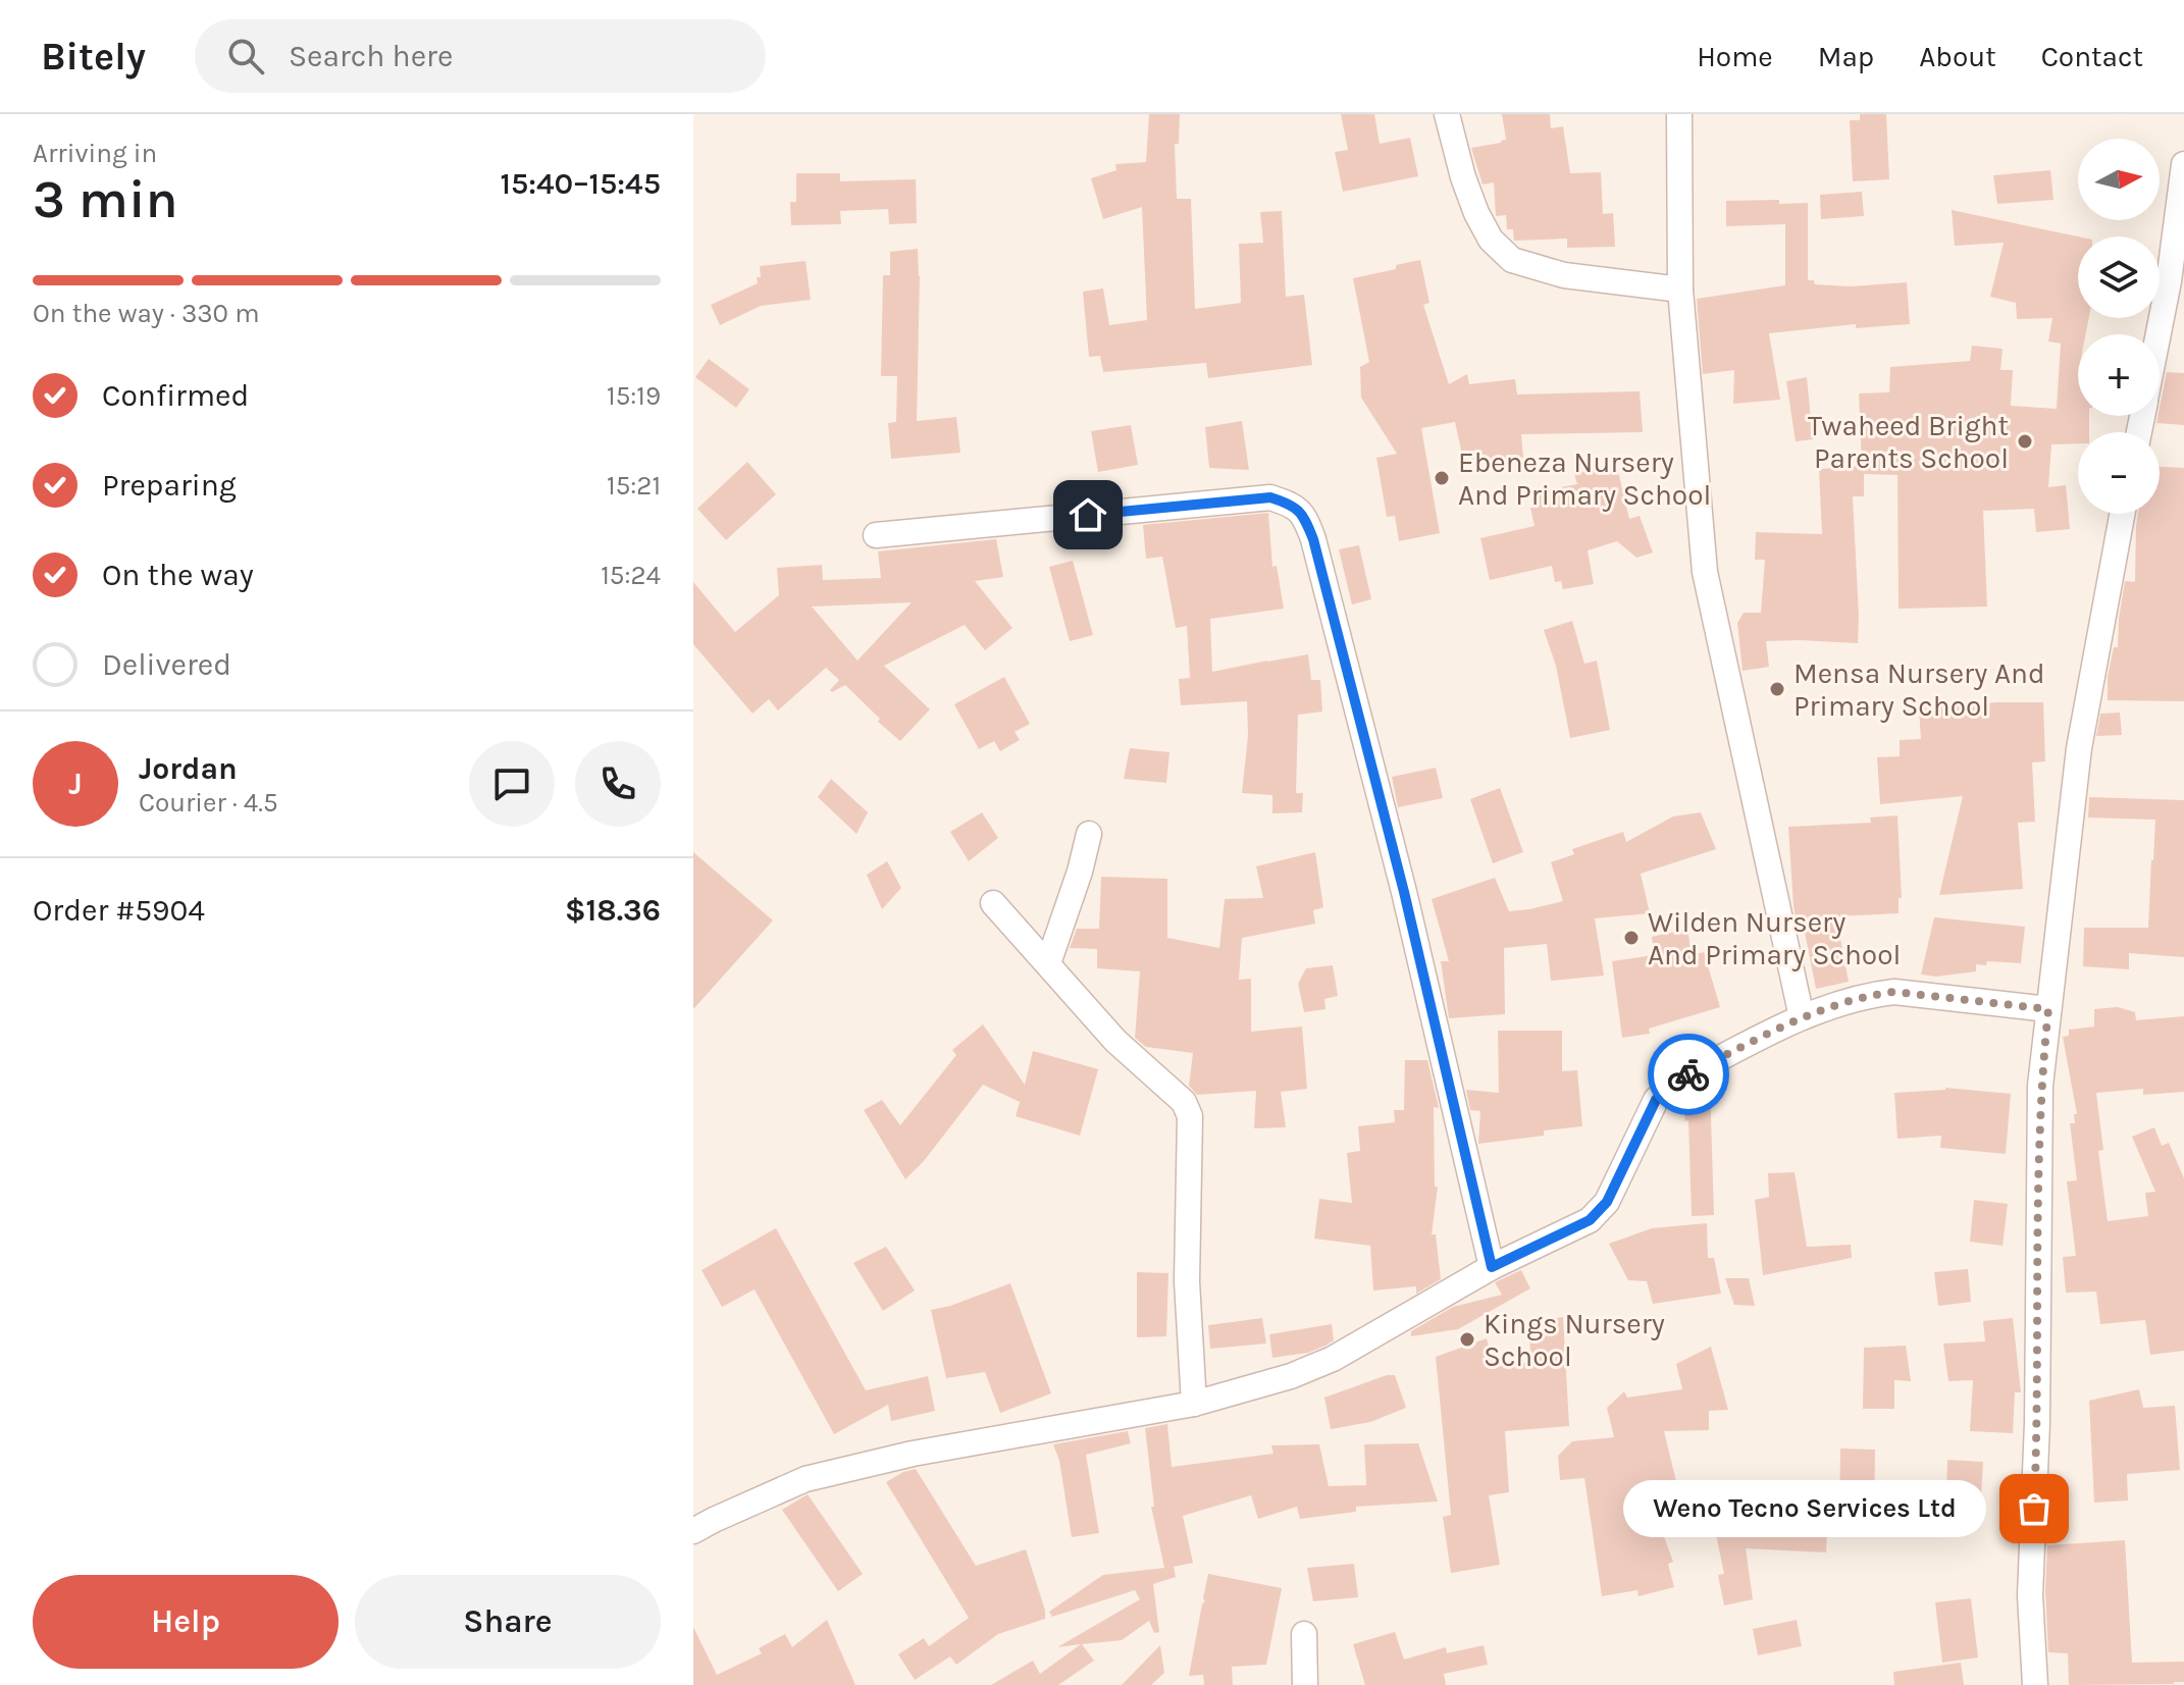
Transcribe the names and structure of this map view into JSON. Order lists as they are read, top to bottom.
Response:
{
  "places": [
    "Twaheed Bright Parents School",
    "Ebeneza Nursery And Primary School",
    "Mensa Nursery And Primary School",
    "Wilden Nursery And Primary School",
    "Kings Nursery School",
    "Weno Tecno Services Ltd"
  ],
  "north": "right",
  "page": {
    "header": "Bitely",
    "search": "Search here",
    "nav": [
      "Home",
      "Map",
      "About",
      "Contact"
    ],
    "heading": ["3 min", "Arriving in", "15:40–15:45"],
    "panel": [
      "Jordan",
      "Courier · 4.5",
      "Order #5904",
      "$18.36"
    ],
    "map_buttons": ["+", "−"],
    "bar": "On the way · 330 m",
    "list": [
      ["Confirmed", "15:19"],
      ["Preparing", "15:21"],
      ["On the way", "15:24"],
      "Delivered"
    ],
    "round": "J",
    "bubble": "Weno Tecno Services Ltd",
    "buttons": ["Help", "Share"]
  }
}
